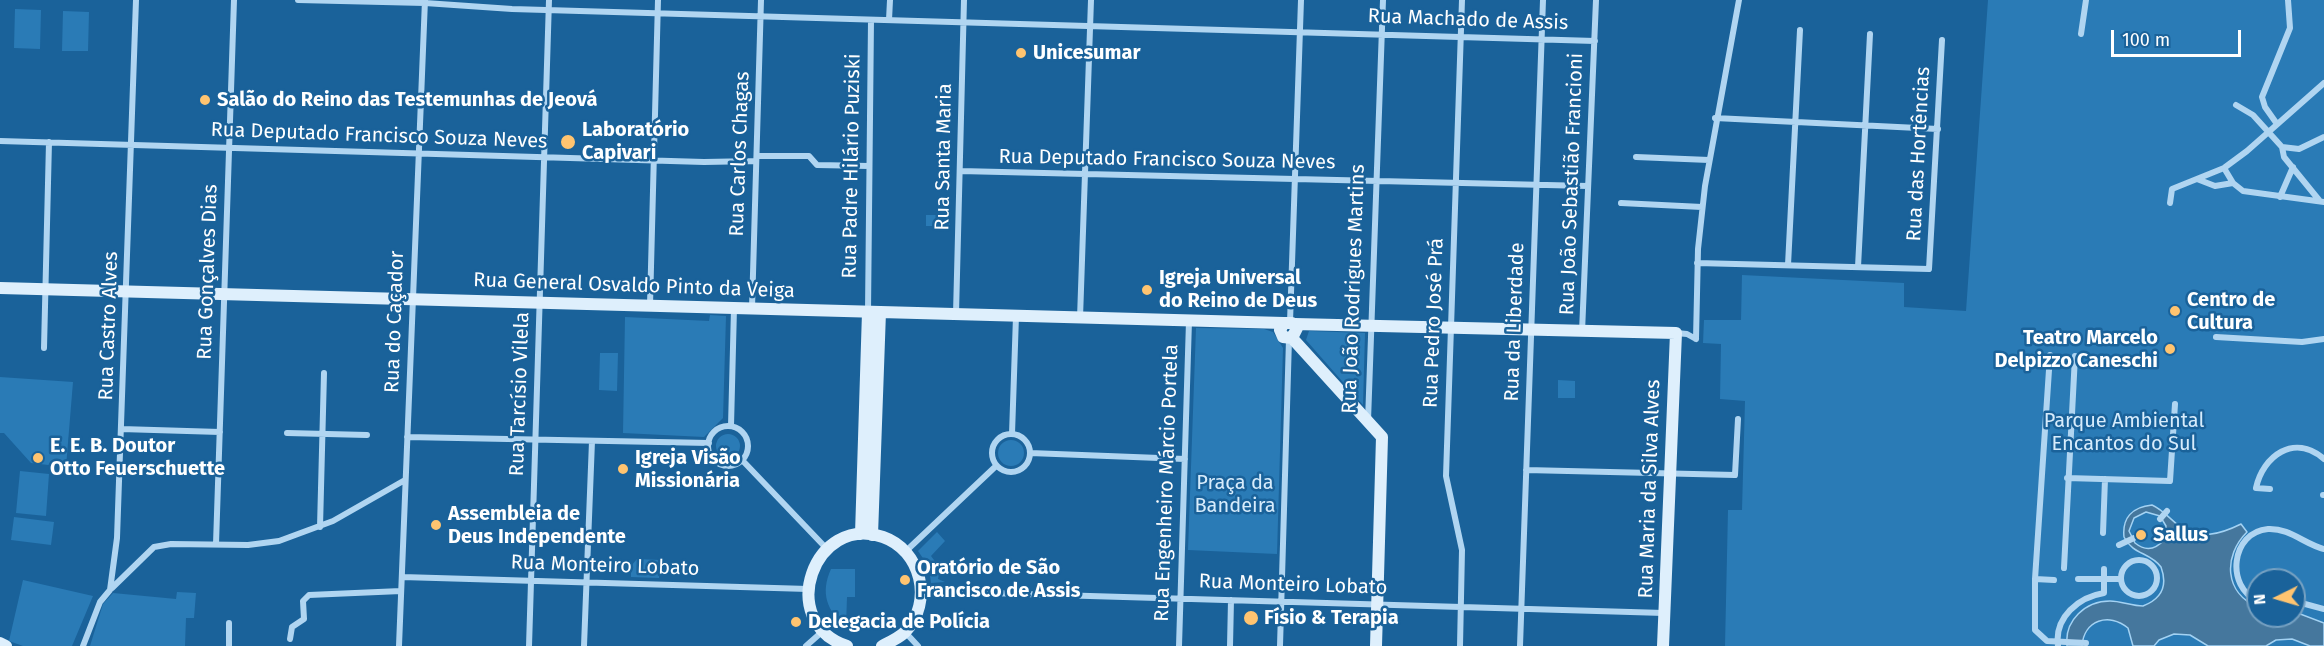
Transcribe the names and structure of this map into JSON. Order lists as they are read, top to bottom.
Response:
{
  "streets": {
    "street": [
      "Rua Machado de Assis",
      "Rua Deputado Francisco Souza Neves",
      "Rua Carlos Chagas",
      "Rua das Hortências",
      "Rua Santa Maria",
      "Rua Padre Hilário Puziski",
      "Rua João Sebastião Francioni",
      "Rua Gonçalves Dias",
      "Rua General Osvaldo Pinto da Veiga",
      "Rua João Rodrigues Martins",
      "Rua do Caçador",
      "Rua da Liberdade",
      "Rua Pedro José Prá",
      "Rua Castro Alves",
      "Rua Tarcísio Vilela",
      "Rua Engenheiro Márcio Portela",
      "Rua Maria da Silva Alves",
      "Rua Monteiro Lobato"
    ]
  },
  "crossings": [
    ["Rua Machado de Assis", "Rua Carlos Chagas"],
    ["Rua Machado de Assis", "Rua Santa Maria"],
    ["Rua Machado de Assis", "Rua Padre Hilário Puziski"],
    ["Rua Machado de Assis", "Rua João Sebastião Francioni"],
    ["Rua Machado de Assis", "Rua João Rodrigues Martins"],
    ["Rua Machado de Assis", "Rua do Caçador"],
    ["Rua Machado de Assis", "Rua da Liberdade"],
    ["Rua Machado de Assis", "Rua Pedro José Prá"],
    ["Rua Machado de Assis", "Rua Tarcísio Vilela"],
    ["Rua Deputado Francisco Souza Neves", "Rua Carlos Chagas"],
    ["Rua Deputado Francisco Souza Neves", "Rua Santa Maria"],
    ["Rua Deputado Francisco Souza Neves", "Rua Padre Hilário Puziski"],
    ["Rua Deputado Francisco Souza Neves", "Rua João Sebastião Francioni"],
    ["Rua Deputado Francisco Souza Neves", "Rua Gonçalves Dias"],
    ["Rua Deputado Francisco Souza Neves", "Rua João Rodrigues Martins"],
    ["Rua Deputado Francisco Souza Neves", "Rua do Caçador"],
    ["Rua Deputado Francisco Souza Neves", "Rua da Liberdade"],
    ["Rua Deputado Francisco Souza Neves", "Rua Pedro José Prá"],
    ["Rua Deputado Francisco Souza Neves", "Rua Castro Alves"],
    ["Rua Deputado Francisco Souza Neves", "Rua Tarcísio Vilela"],
    ["Rua Carlos Chagas", "Rua General Osvaldo Pinto da Veiga"],
    ["Rua Santa Maria", "Rua General Osvaldo Pinto da Veiga"],
    ["Rua Padre Hilário Puziski", "Rua General Osvaldo Pinto da Veiga"],
    ["Rua João Sebastião Francioni", "Rua General Osvaldo Pinto da Veiga"],
    ["Rua Gonçalves Dias", "Rua General Osvaldo Pinto da Veiga"],
    ["Rua General Osvaldo Pinto da Veiga", "Rua João Rodrigues Martins"],
    ["Rua General Osvaldo Pinto da Veiga", "Rua do Caçador"],
    ["Rua General Osvaldo Pinto da Veiga", "Rua da Liberdade"],
    ["Rua General Osvaldo Pinto da Veiga", "Rua Pedro José Prá"],
    ["Rua General Osvaldo Pinto da Veiga", "Rua Castro Alves"],
    ["Rua General Osvaldo Pinto da Veiga", "Rua Tarcísio Vilela"],
    ["Rua General Osvaldo Pinto da Veiga", "Rua Engenheiro Márcio Portela"],
    ["Rua General Osvaldo Pinto da Veiga", "Rua Maria da Silva Alves"],
    ["Rua João Rodrigues Martins", "Rua Monteiro Lobato"],
    ["Rua do Caçador", "Rua Monteiro Lobato"],
    ["Rua da Liberdade", "Rua Monteiro Lobato"],
    ["Rua Pedro José Prá", "Rua Monteiro Lobato"],
    ["Rua Tarcísio Vilela", "Rua Monteiro Lobato"],
    ["Rua Engenheiro Márcio Portela", "Rua Monteiro Lobato"],
    ["Rua Maria da Silva Alves", "Rua Monteiro Lobato"]
  ],
  "parks": ["Parque Ambiental Encantos do Sul", "Praça da Bandeira"],
  "places": [
    "Unicesumar",
    "Salão do Reino das Testemunhas de Jeová",
    "Laboratório Capivari",
    "Igreja Universal do Reino de Deus",
    "Centro de Cultura",
    "Teatro Marcelo Delpizzo Caneschi",
    "E. E. B. Doutor Otto Feuerschuette",
    "Igreja Visão Missionária",
    "Assembleia de Deus Independente",
    "Sallus",
    "Oratório de São Francisco de Assis",
    "Físio & Terapia",
    "Delegacia de Polícia"
  ],
  "scale_bar": "100 m",
  "north": "left"
}
